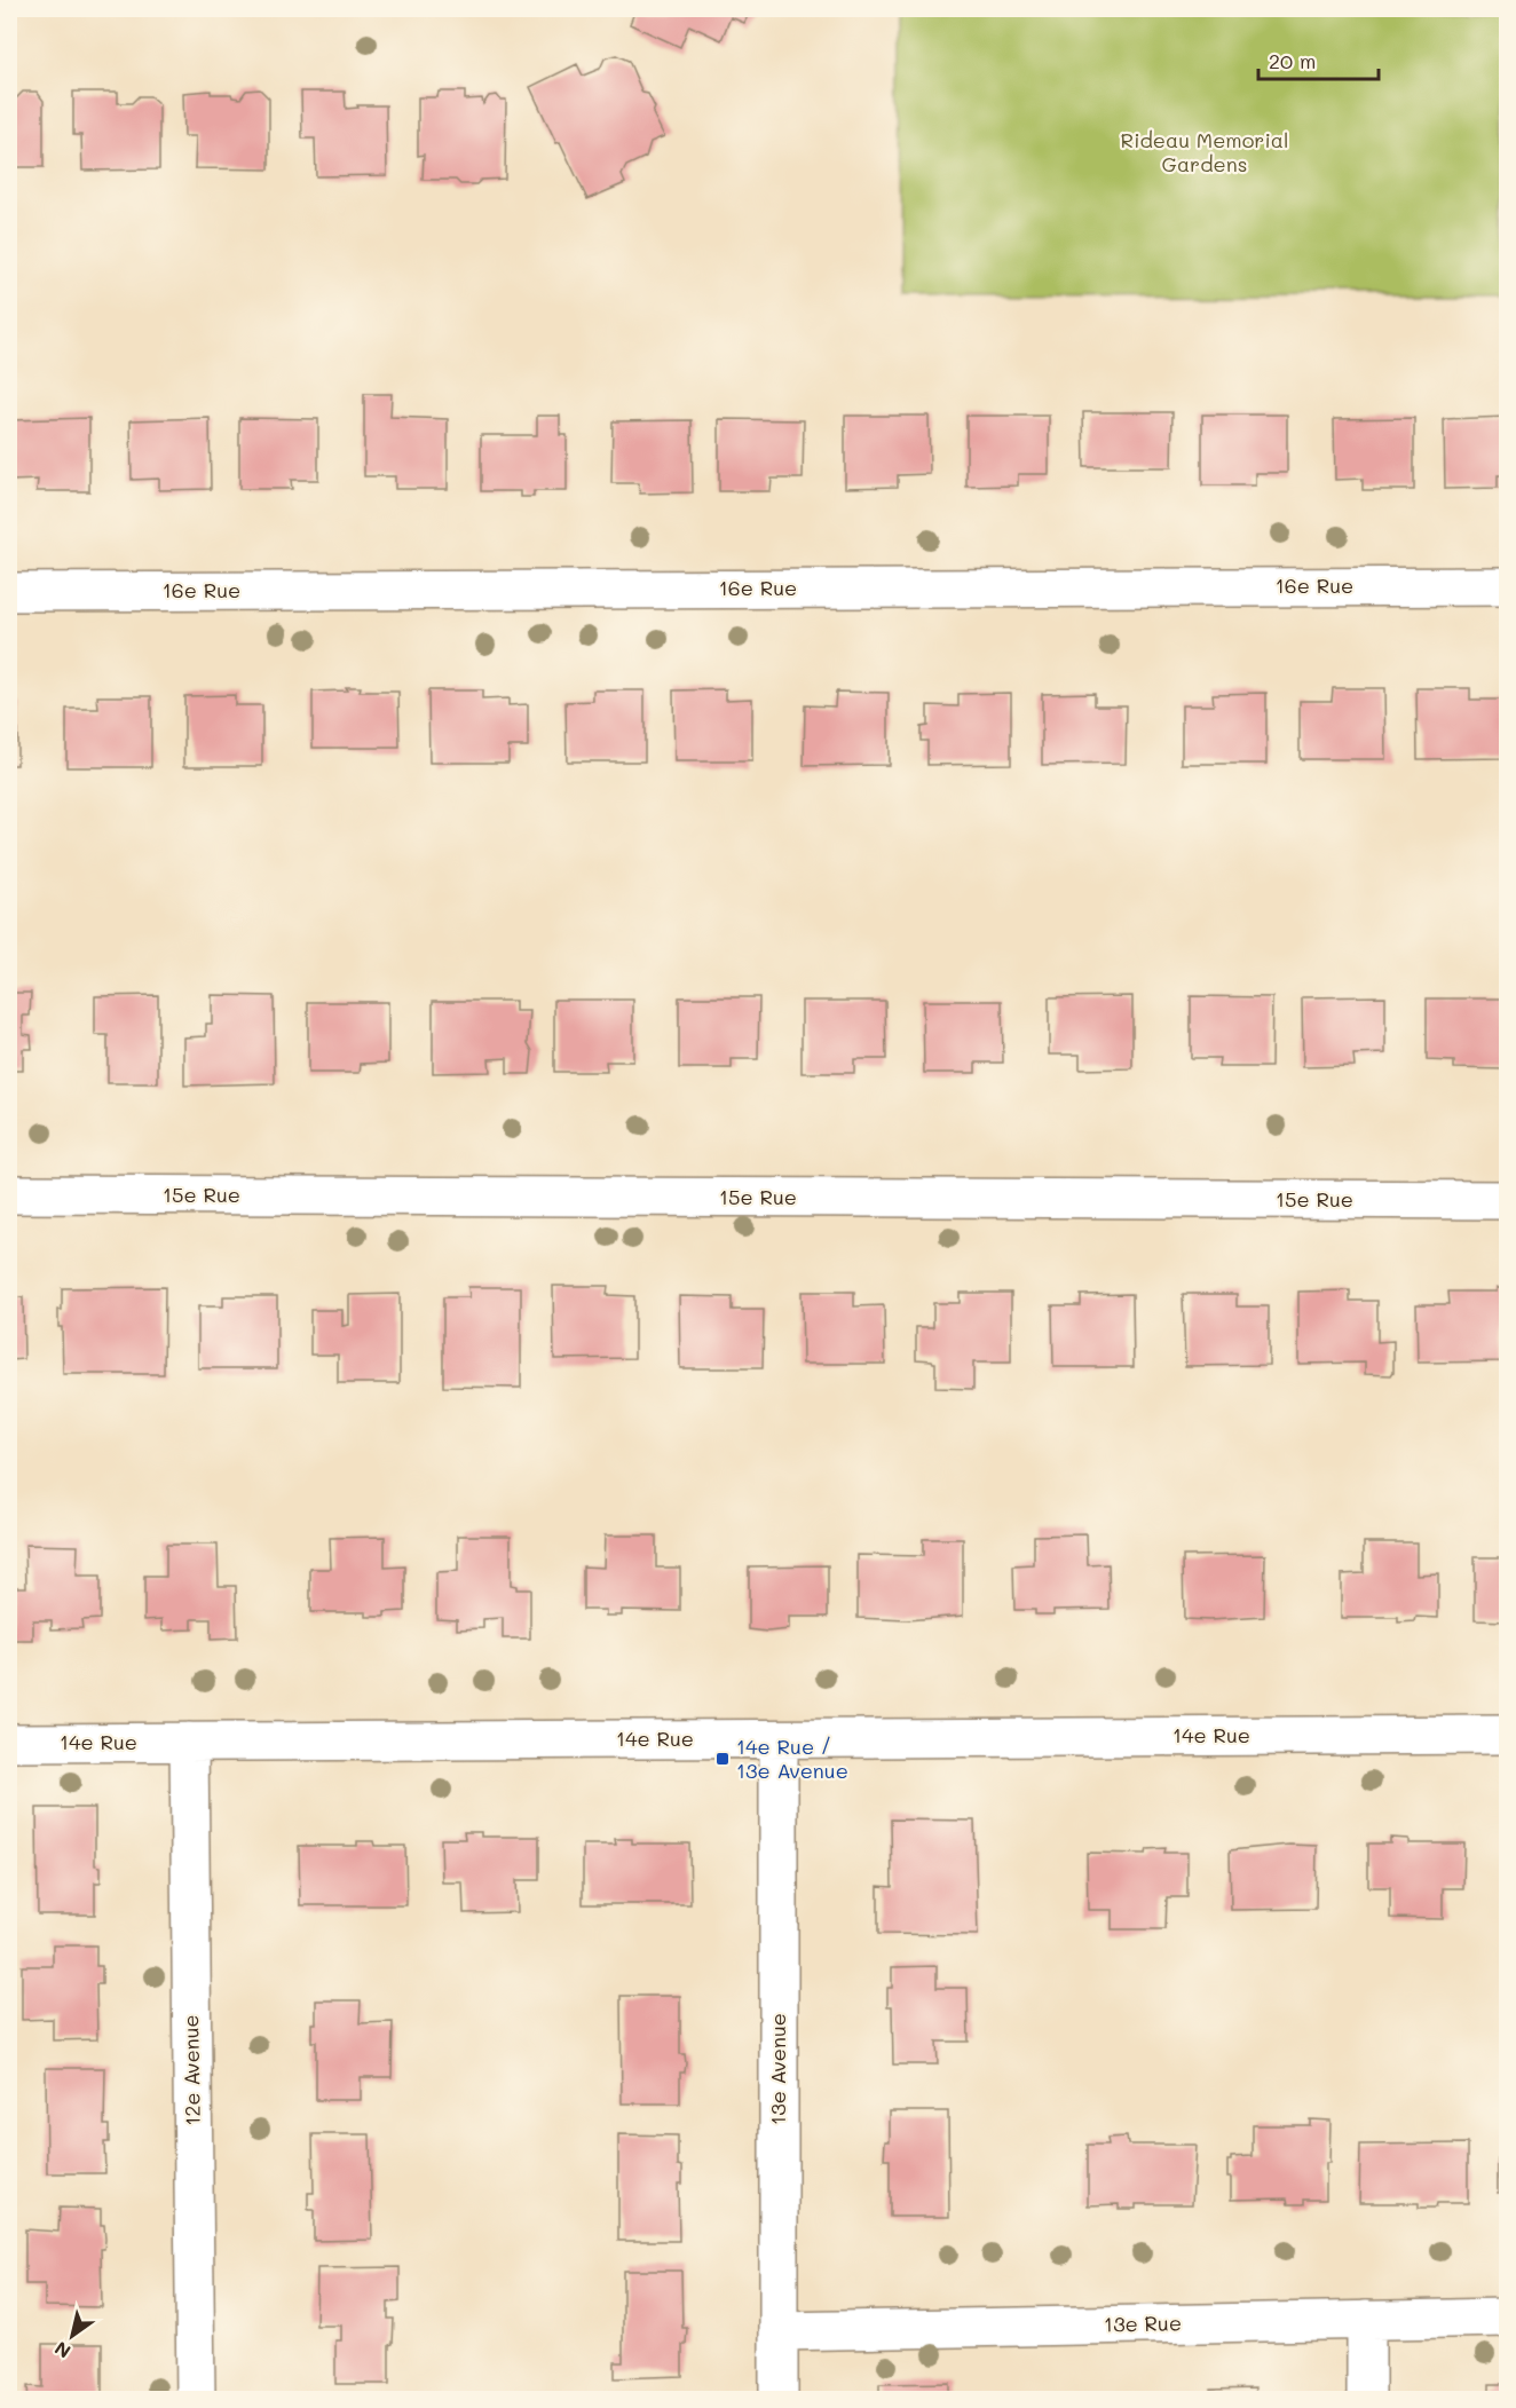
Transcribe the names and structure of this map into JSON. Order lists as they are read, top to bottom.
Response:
{
  "streets": {
    "street": [
      "16e Rue",
      "15e Rue",
      "14e Rue",
      "13e Avenue",
      "12e Avenue",
      "13e Rue"
    ]
  },
  "crossings": [
    ["14e Rue", "13e Avenue"],
    ["14e Rue", "12e Avenue"],
    ["13e Avenue", "13e Rue"]
  ],
  "parks": ["Rideau Memorial Gardens"],
  "places": {
    "transit": ["14e Rue / 13e Avenue"]
  },
  "scale_bar": "20 m",
  "north": "bottom left"
}
